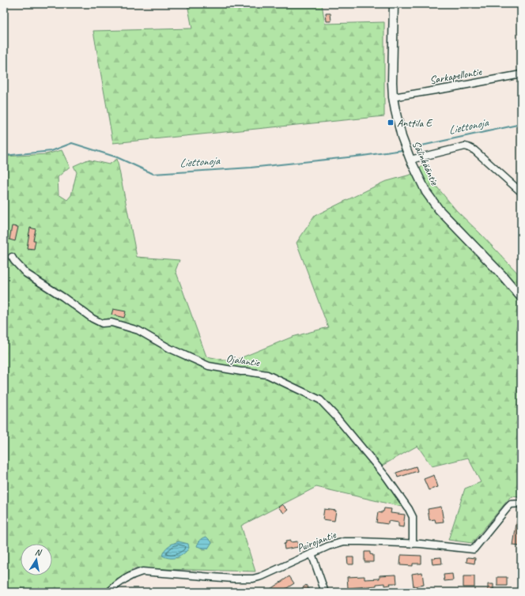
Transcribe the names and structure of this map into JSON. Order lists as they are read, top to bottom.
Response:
{
  "streets": {
    "street": [
      "Sarkapellontie",
      "Sälinkääntie",
      "Ojalantie",
      "Puirojantie"
    ]
  },
  "crossings": [
    ["Sarkapellontie", "Sälinkääntie"],
    ["Ojalantie", "Puirojantie"]
  ],
  "water": ["Liettonoja"],
  "places": {
    "transit": ["Anttila E"]
  },
  "north": "top"
}
